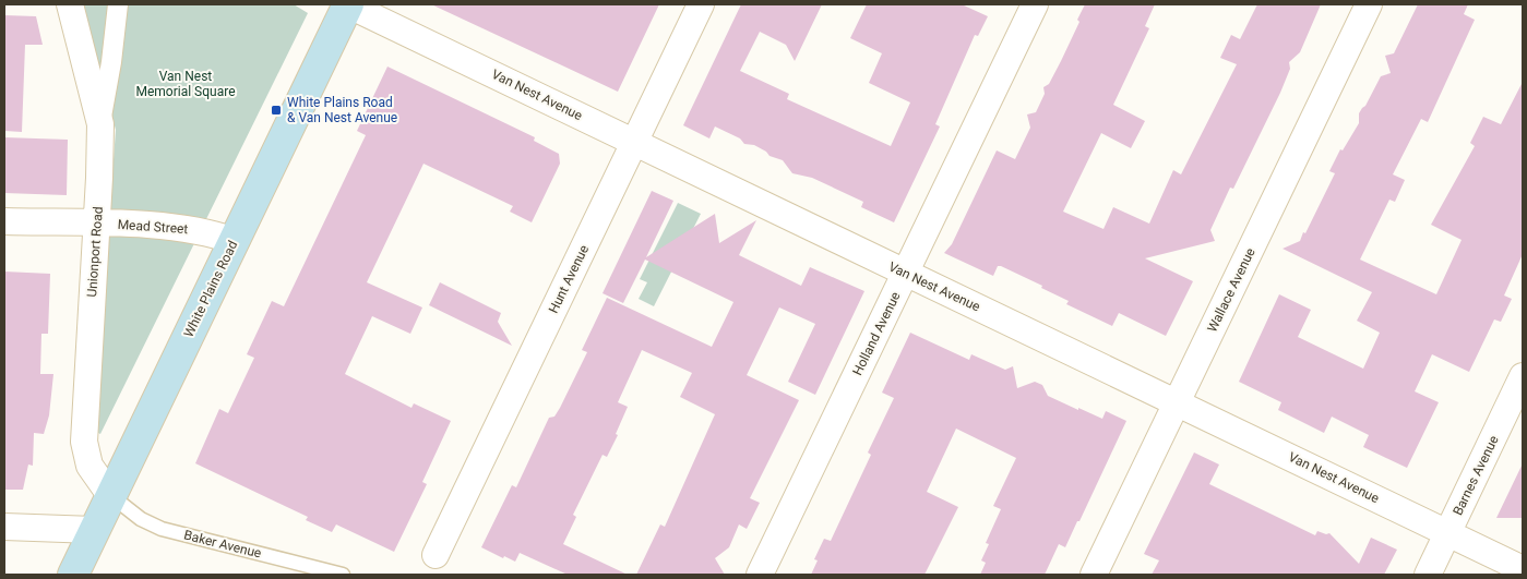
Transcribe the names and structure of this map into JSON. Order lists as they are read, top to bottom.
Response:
{
  "streets": {
    "main road": ["White Plains Road"],
    "street": [
      "Van Nest Avenue",
      "Mead Street",
      "Unionport Road",
      "Hunt Avenue",
      "Wallace Avenue",
      "Holland Avenue",
      "Barnes Avenue"
    ],
    "lane": ["Baker Avenue"]
  },
  "crossings": [
    ["Van Nest Avenue", "Hunt Avenue"],
    ["Van Nest Avenue", "White Plains Road"],
    ["Van Nest Avenue", "Wallace Avenue"],
    ["Van Nest Avenue", "Holland Avenue"],
    ["Van Nest Avenue", "Barnes Avenue"],
    ["Mead Street", "Unionport Road"],
    ["Mead Street", "White Plains Road"],
    ["Unionport Road", "White Plains Road"],
    ["Unionport Road", "Baker Avenue"],
    ["White Plains Road", "Baker Avenue"]
  ],
  "parks": ["Van Nest Memorial Square"],
  "places": {
    "transit": ["White Plains Road & Van Nest Avenue"]
  }
}
